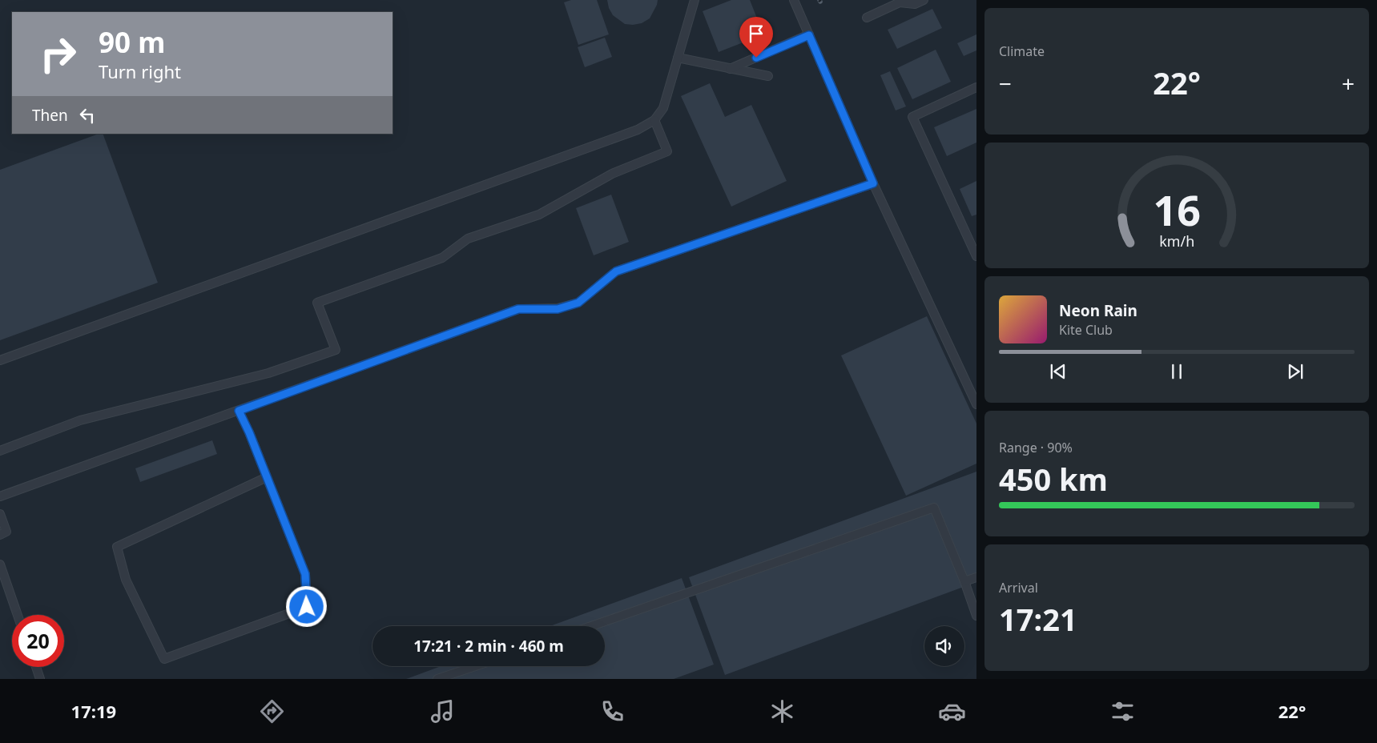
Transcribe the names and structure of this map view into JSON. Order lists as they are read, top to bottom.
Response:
{
  "page": {
    "tile": [
      "Climate",
      ["Range · 90%", "450 km"],
      ["Arrival", "17:21"]
    ],
    "turn": ["90 m", "Turn right"],
    "heat": ["−", "22°", "+"],
    "then": "Then",
    "song": ["Neon Rain", "Kite Club"],
    "limit": "20",
    "trip": "17:21 · 2 min · 460 m",
    "tabs": ["17:19", "22°"],
    "gauge": ["16", "km/h"]
  }
}
